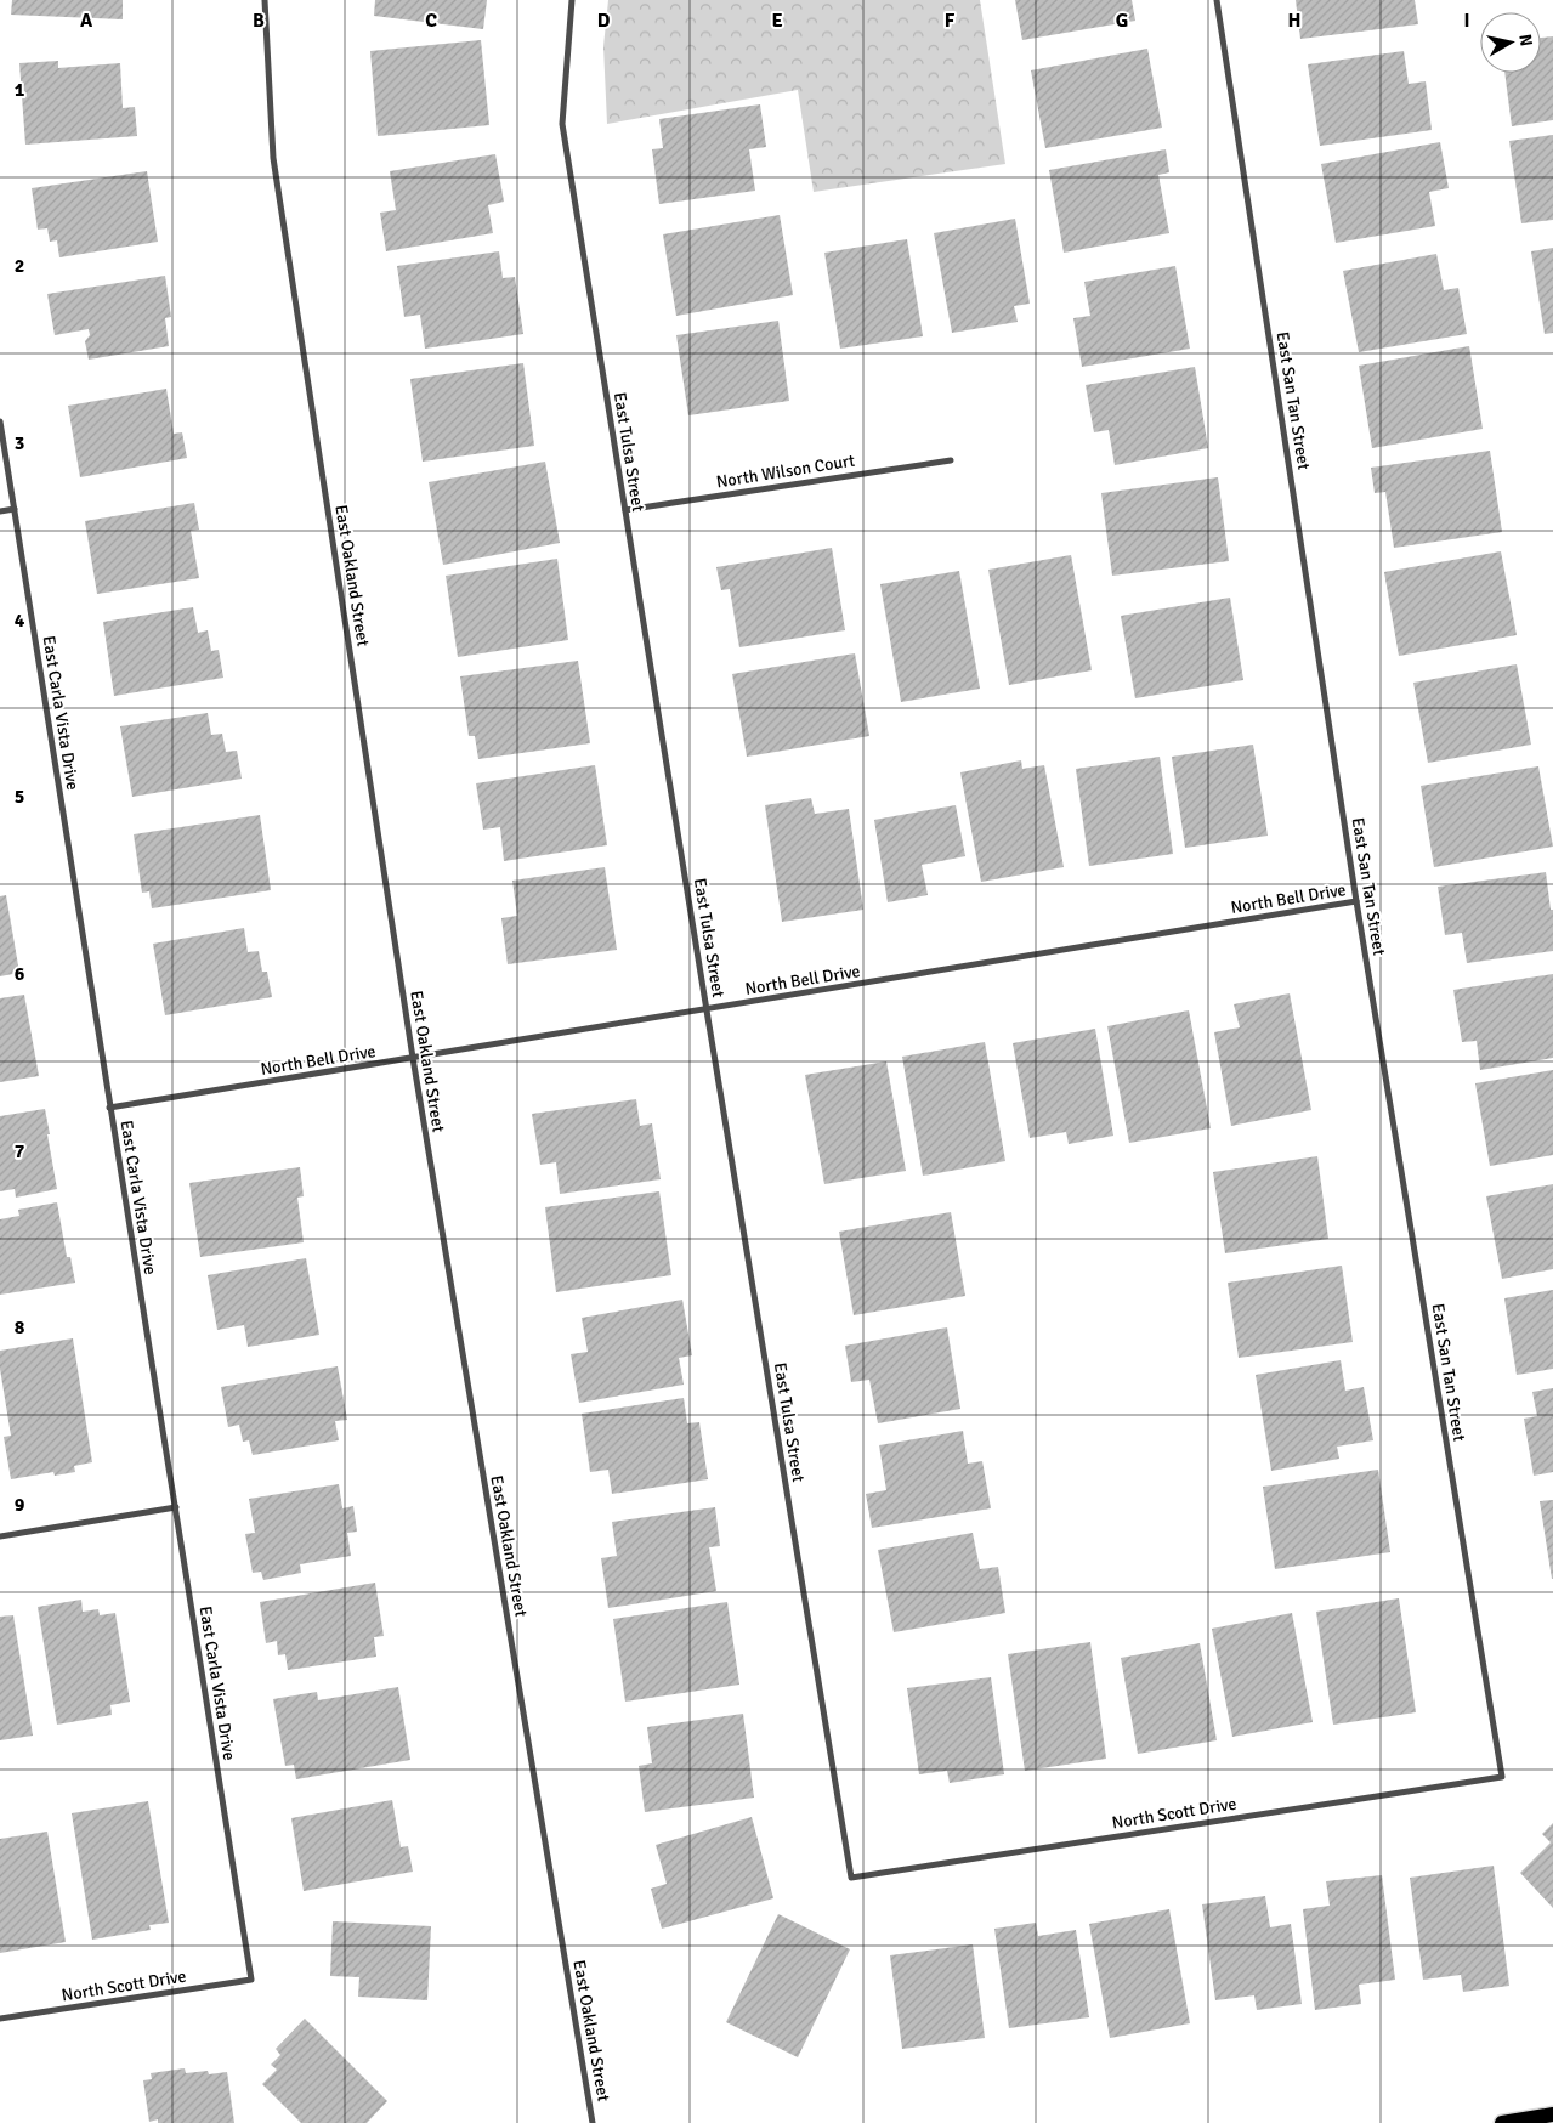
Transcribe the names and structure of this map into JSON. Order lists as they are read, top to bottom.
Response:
{
  "streets": {
    "street": [
      "East San Tan Street",
      "East Tulsa Street",
      "North Wilson Court",
      "East Oakland Street",
      "East Carla Vista Drive",
      "North Bell Drive",
      "North Scott Drive"
    ]
  },
  "crossings": [
    ["East San Tan Street", "North Bell Drive"],
    ["East San Tan Street", "North Scott Drive"],
    ["East Tulsa Street", "North Wilson Court"],
    ["East Tulsa Street", "North Bell Drive"],
    ["East Tulsa Street", "North Scott Drive"],
    ["East Oakland Street", "North Bell Drive"],
    ["East Carla Vista Drive", "North Bell Drive"],
    ["East Carla Vista Drive", "North Scott Drive"]
  ],
  "north": "right",
  "grid": {
    "columns": [
      "A",
      "B",
      "C",
      "D",
      "E",
      "F",
      "G",
      "H",
      "I"
    ],
    "rows": [
      "1",
      "2",
      "3",
      "4",
      "5",
      "6",
      "7",
      "8",
      "9"
    ]
  }
}
